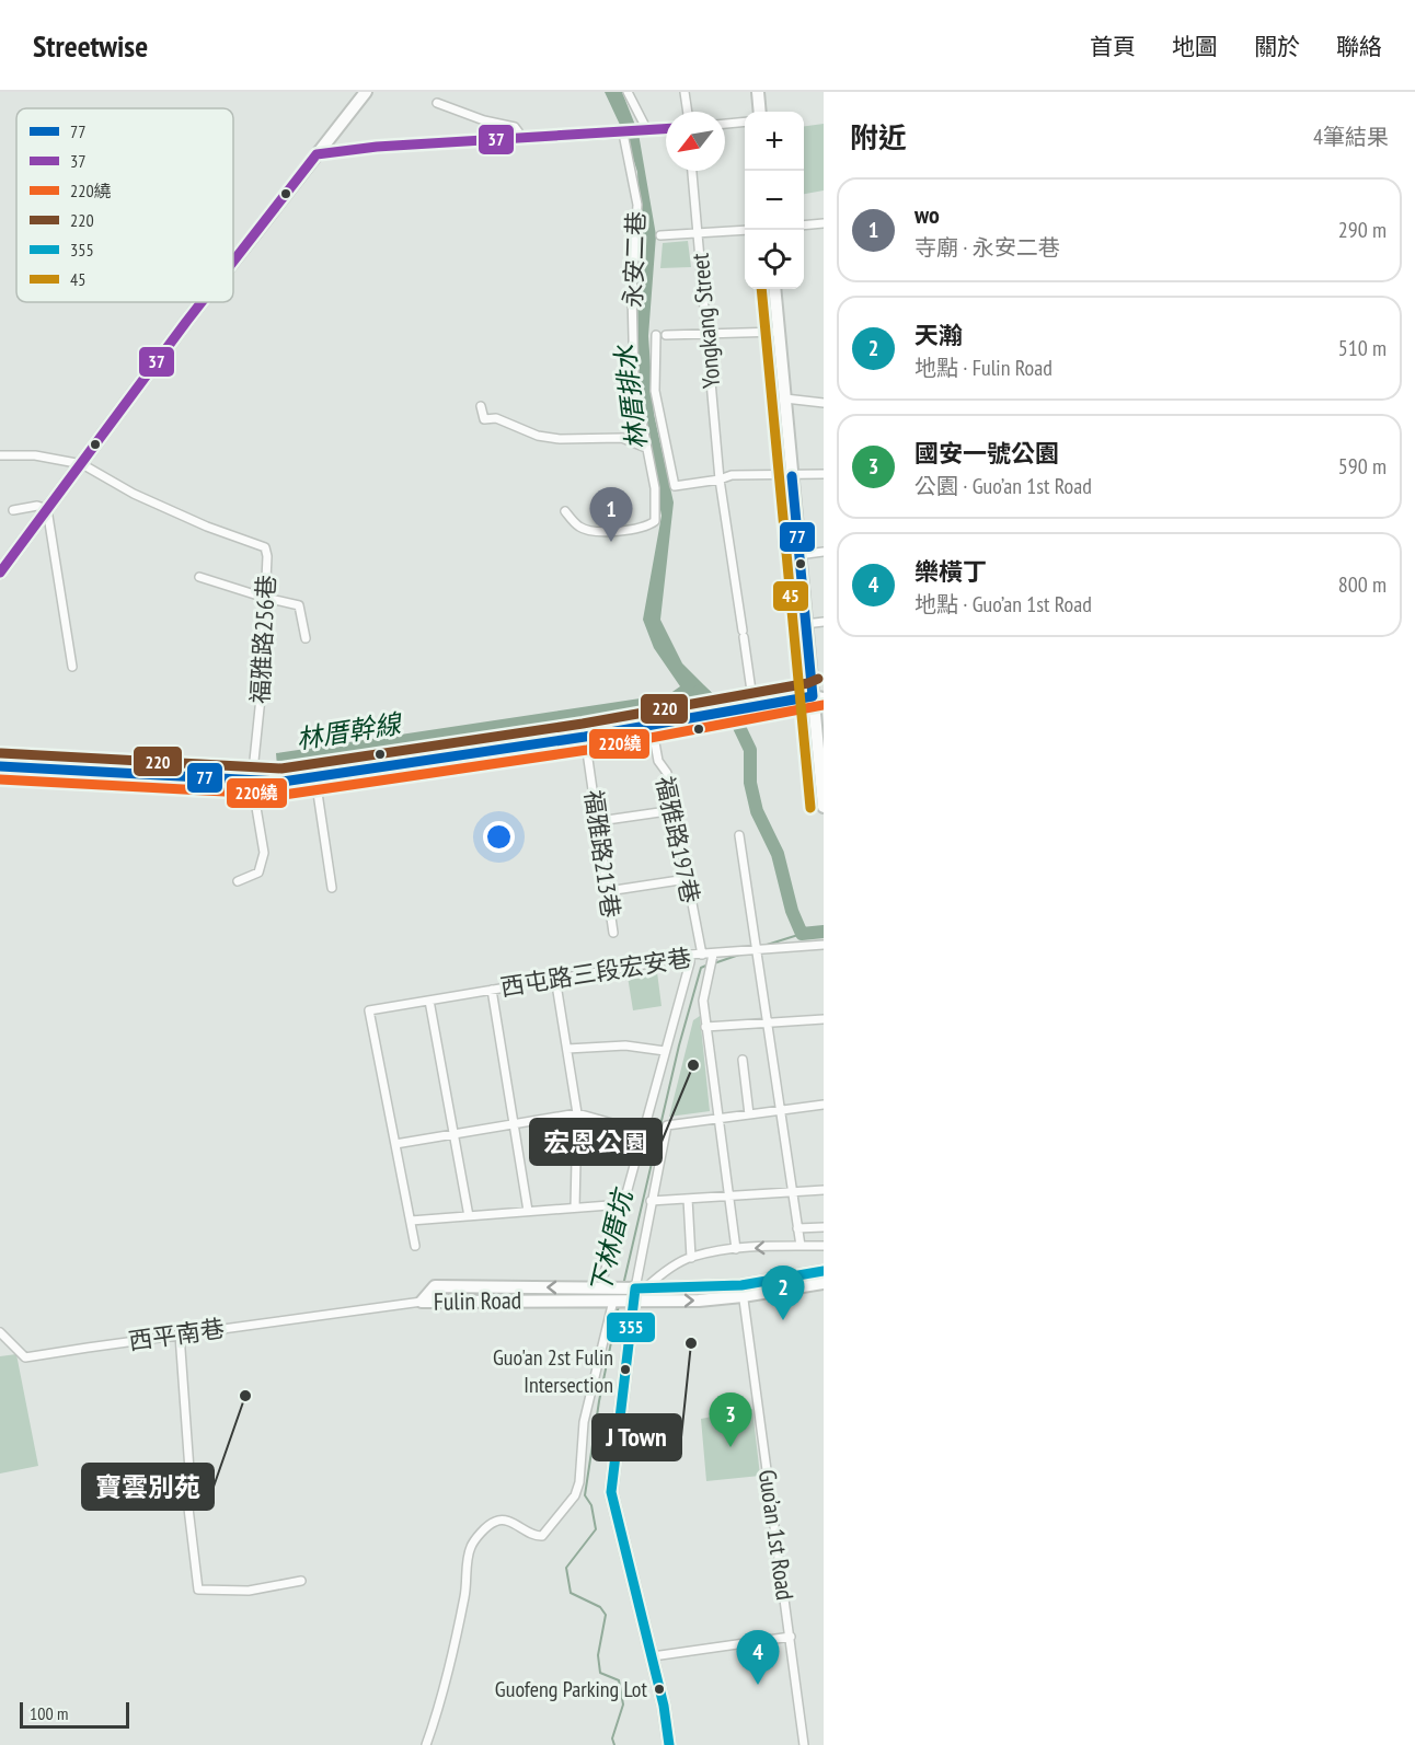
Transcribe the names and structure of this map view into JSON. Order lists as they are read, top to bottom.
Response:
{
  "streets": {
    "street": [
      "永安二巷",
      "Yongkang Street",
      "福雅路256巷",
      "福雅路197巷",
      "福雅路213巷",
      "西屯路三段宏安巷",
      "Fulin Road",
      "西平南巷",
      "Guo’an 1st Road"
    ]
  },
  "crossings": [
    ["福雅路197巷", "西屯路三段宏安巷"],
    ["Fulin Road", "西平南巷"],
    ["Fulin Road", "Guo’an 1st Road"]
  ],
  "water": ["林厝排水", "林厝幹線", "下林厝坑"],
  "places": [
    "宏恩公園",
    "J Town",
    "Guo'an 2st Fulin Intersection",
    "寶雲別苑",
    "Guofeng Parking Lot"
  ],
  "lines": [
    "transit line 37",
    "transit line 45",
    "transit line 77",
    "transit line 220",
    "transit line 220繞",
    "transit line 355"
  ],
  "legend": [
    "77",
    "37",
    "220繞",
    "220",
    "355",
    "45"
  ],
  "scale_bar": "100 m",
  "north": "bottom left",
  "page": {
    "header": "Streetwise",
    "nav": [
      "首頁",
      "地圖",
      "關於",
      "聯絡"
    ],
    "heading": ["附近", "4筆結果"],
    "map_buttons": ["+", "−"],
    "list": [
      {
        "mark": "1",
        "name": "wo",
        "note": "寺廟 · 永安二巷",
        "value": "290 m"
      },
      {
        "mark": "2",
        "name": "天瀚",
        "note": "地點 · Fulin Road",
        "value": "510 m"
      },
      {
        "mark": "3",
        "name": "國安一號公園",
        "note": "公園 · Guo’an 1st Road",
        "value": "590 m"
      },
      {
        "mark": "4",
        "name": "樂橫丁",
        "note": "地點 · Guo’an 1st Road",
        "value": "800 m"
      }
    ],
    "pins": [
      "1",
      "2",
      "3",
      "4"
    ],
    "scale": "100 m"
  }
}
